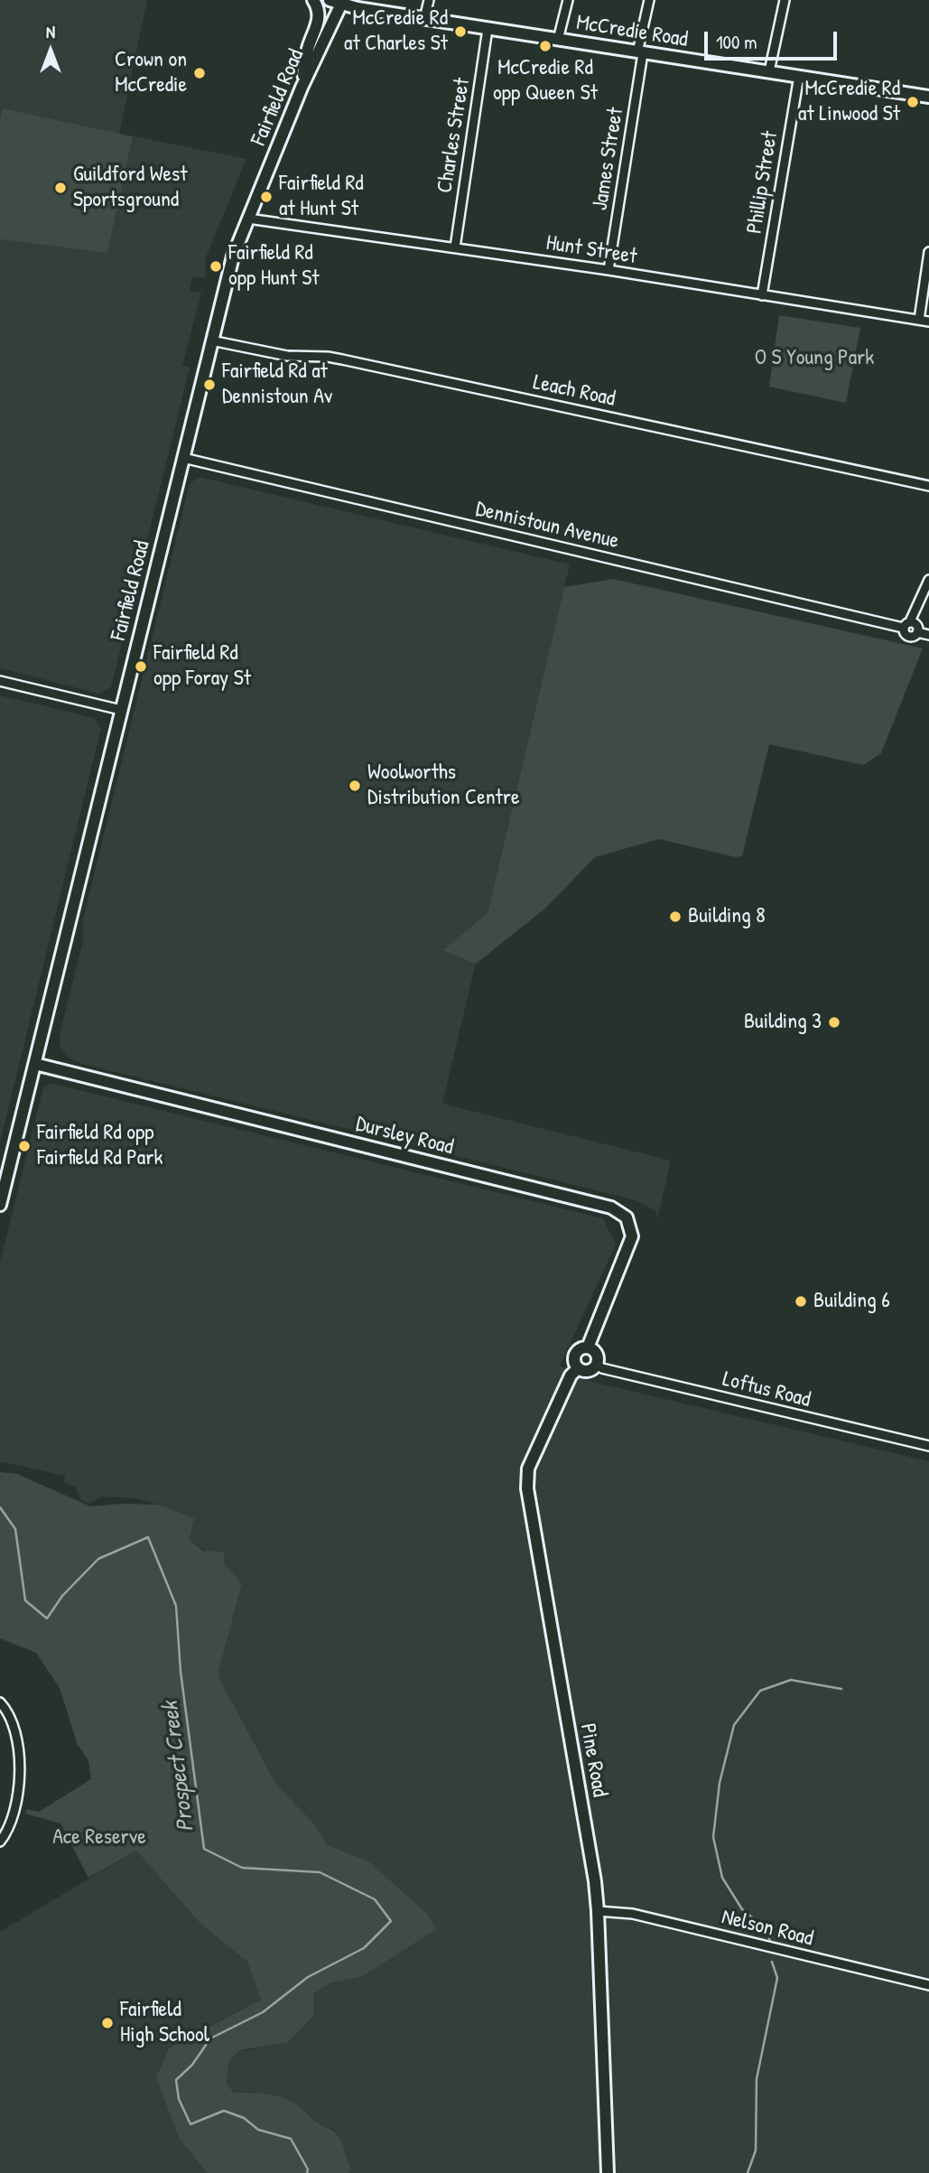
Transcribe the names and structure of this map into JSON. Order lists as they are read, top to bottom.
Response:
{
  "streets": {
    "main road": [
      "McCredie Road",
      "Fairfield Road",
      "Dursley Road",
      "Pine Road"
    ],
    "street": [
      "Charles Street",
      "James Street",
      "Phillip Street",
      "Hunt Street",
      "Leach Road",
      "Dennistoun Avenue",
      "Loftus Road",
      "Nelson Road"
    ]
  },
  "crossings": [
    ["McCredie Road", "Fairfield Road"],
    ["McCredie Road", "Charles Street"],
    ["McCredie Road", "James Street"],
    ["McCredie Road", "Phillip Street"],
    ["Fairfield Road", "Hunt Street"],
    ["Fairfield Road", "Leach Road"],
    ["Fairfield Road", "Dennistoun Avenue"],
    ["Fairfield Road", "Dursley Road"],
    ["Charles Street", "Hunt Street"],
    ["James Street", "Hunt Street"],
    ["Phillip Street", "Hunt Street"],
    ["Dursley Road", "Loftus Road"],
    ["Dursley Road", "Pine Road"],
    ["Loftus Road", "Pine Road"],
    ["Pine Road", "Nelson Road"]
  ],
  "water": ["Prospect Creek"],
  "parks": ["O S Young Park", "Ace Reserve"],
  "places": [
    "McCredie Rd at Charles St",
    "McCredie Rd opp Queen St",
    "Crown on McCredie",
    "McCredie Rd at Linwood St",
    "Guildford West Sportsground",
    "Fairfield Rd at Hunt St",
    "Fairfield Rd opp Hunt St",
    "Fairfield Rd at Dennistoun Av",
    "Fairfield Rd opp Foray St",
    "Woolworths Distribution Centre",
    "Building 8",
    "Building 3",
    "Fairfield Rd opp Fairfield Rd Park",
    "Building 6",
    "Fairfield High School"
  ],
  "scale_bar": "100 m",
  "north": "top"
}
